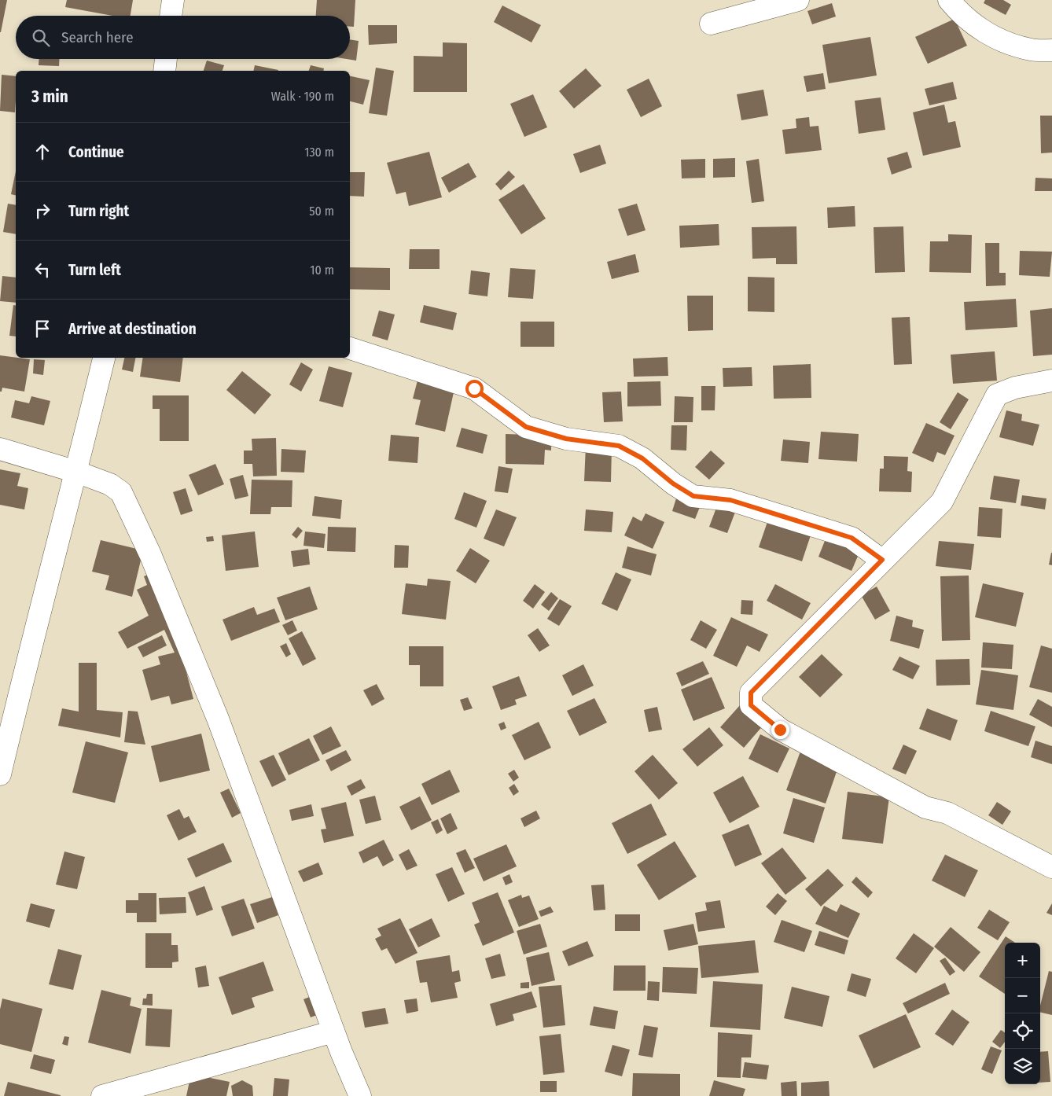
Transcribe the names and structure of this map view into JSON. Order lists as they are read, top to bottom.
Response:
{
  "page": {
    "search": "Search here",
    "heading": ["3 min", "Walk · 190 m"],
    "list": [
      ["Continue", "130 m"],
      ["Turn right", "50 m"],
      ["Turn left", "10 m"],
      "Arrive at destination"
    ],
    "map_buttons": ["+", "−"]
  }
}
